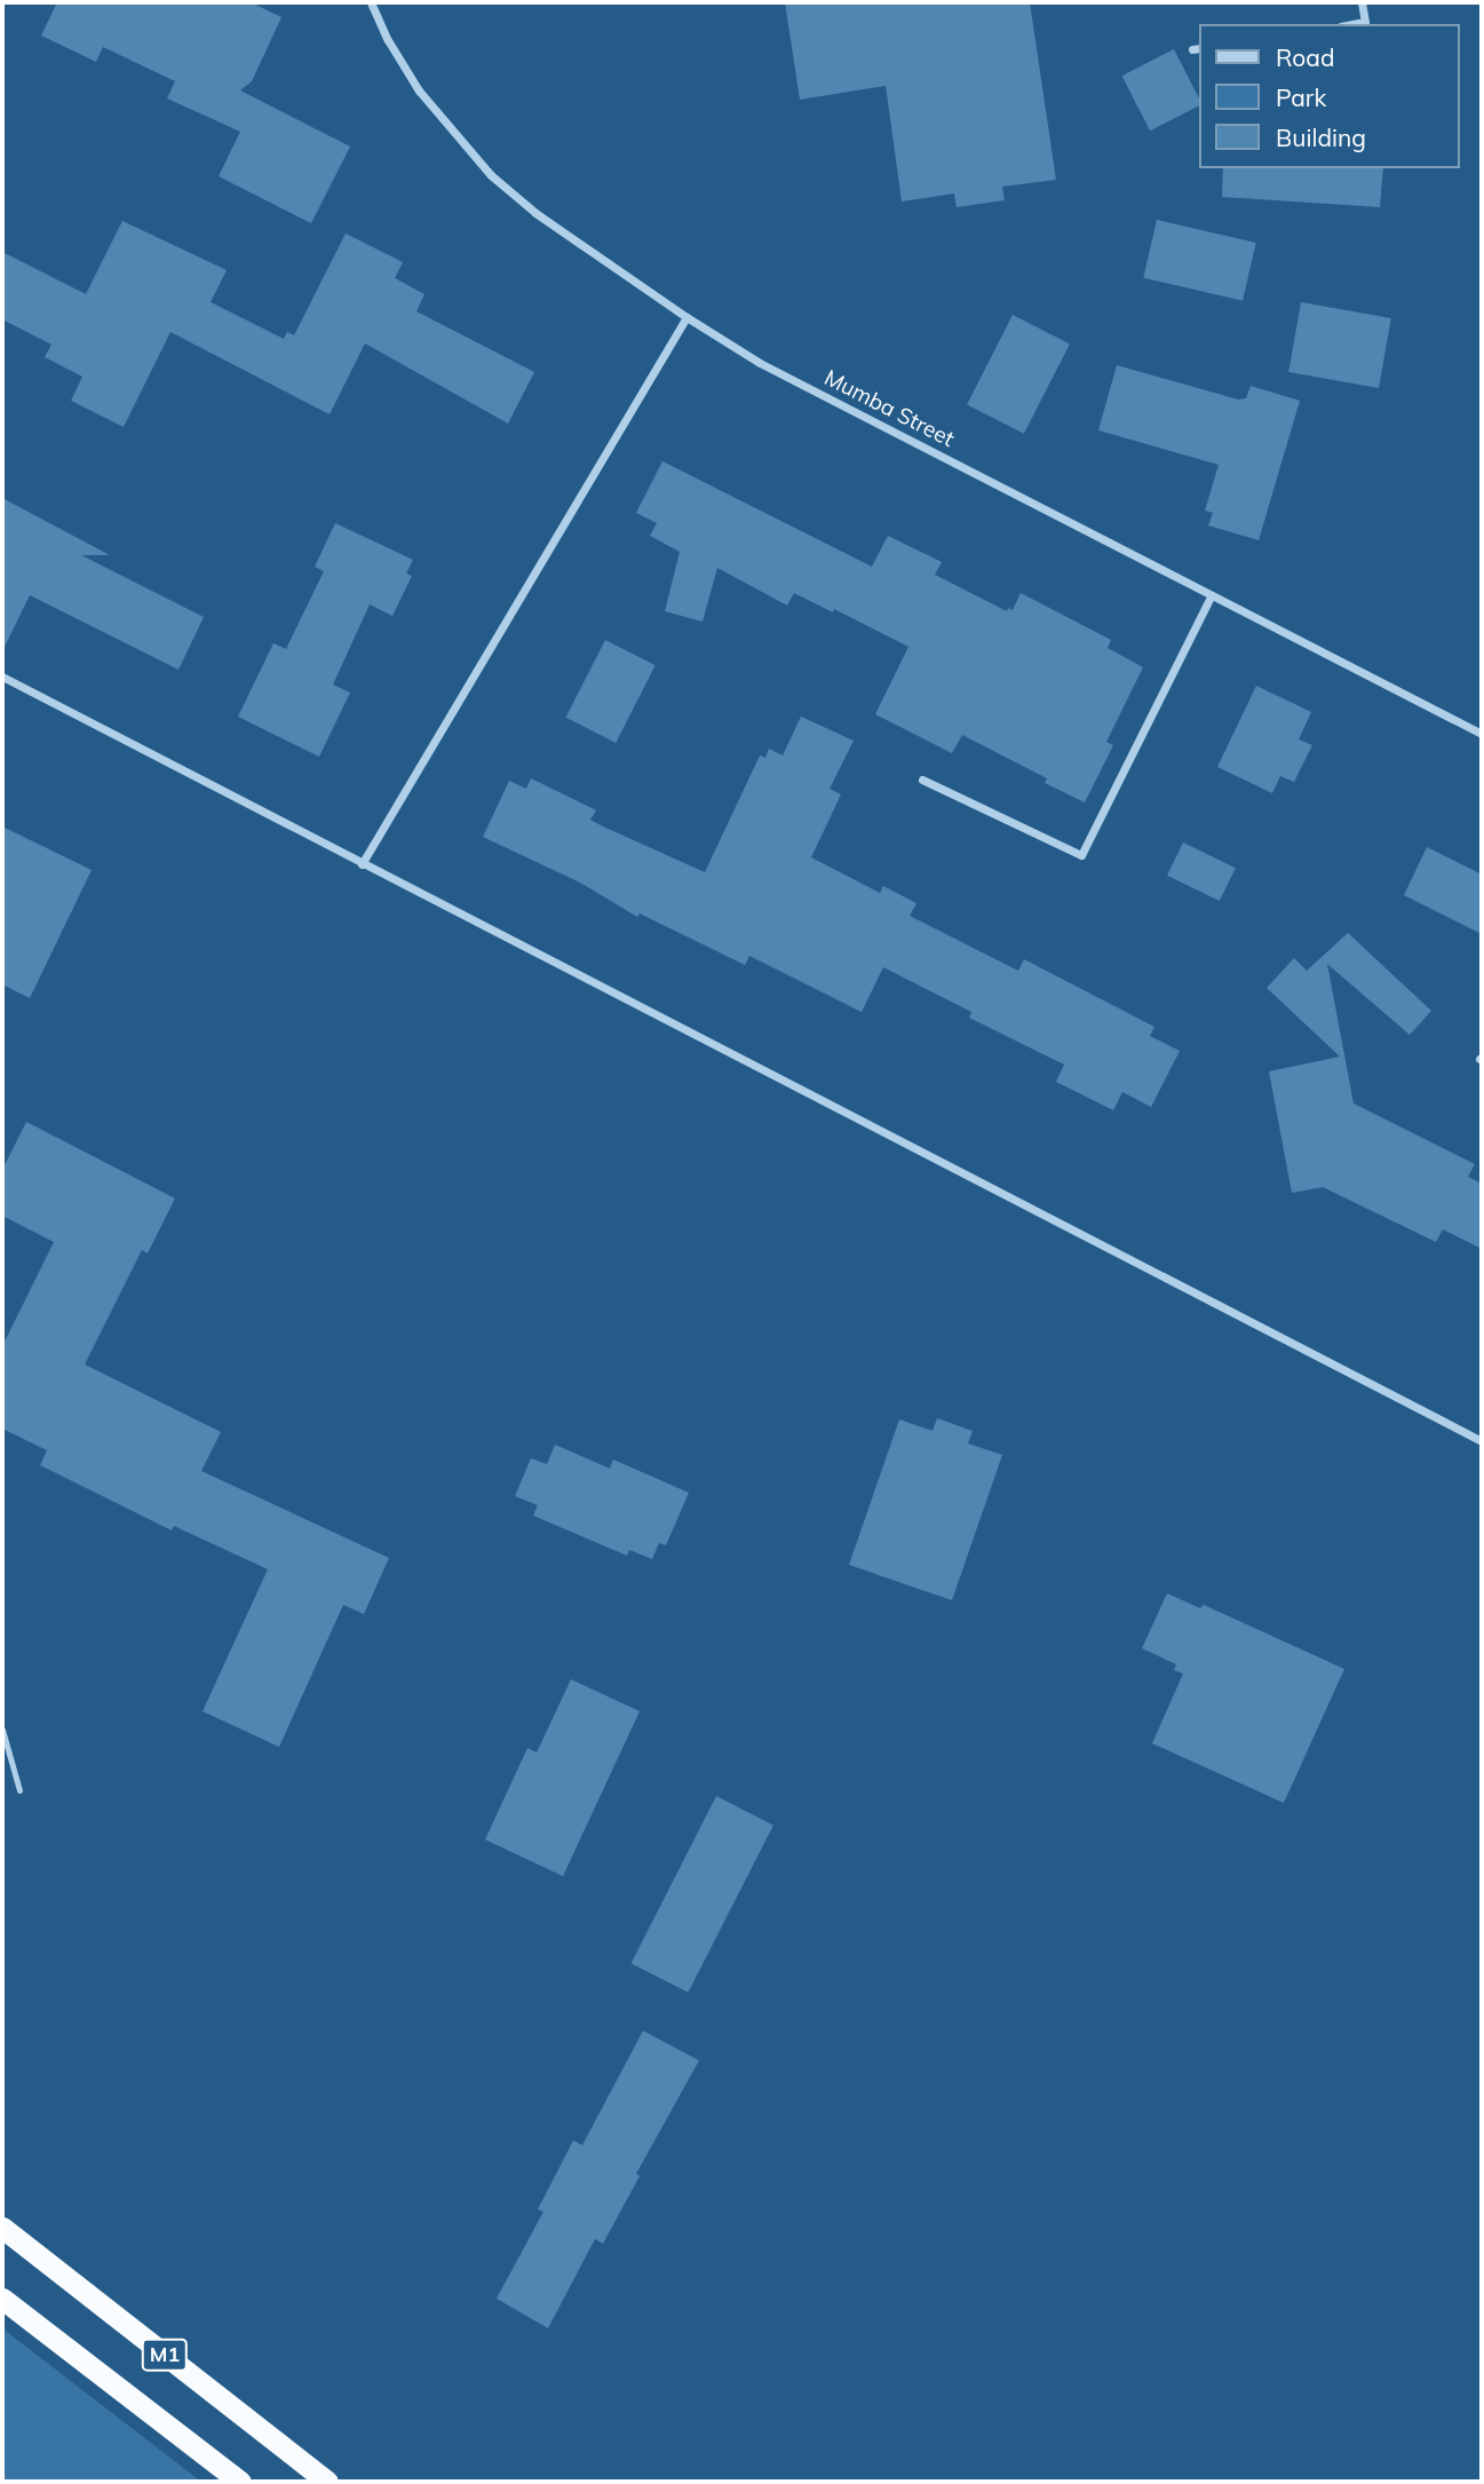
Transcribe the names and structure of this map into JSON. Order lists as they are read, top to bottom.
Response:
{
  "streets": {
    "highway": ["M1"],
    "street": ["Mumba Street"]
  },
  "legend": ["Road", "Park", "Building"]
}
